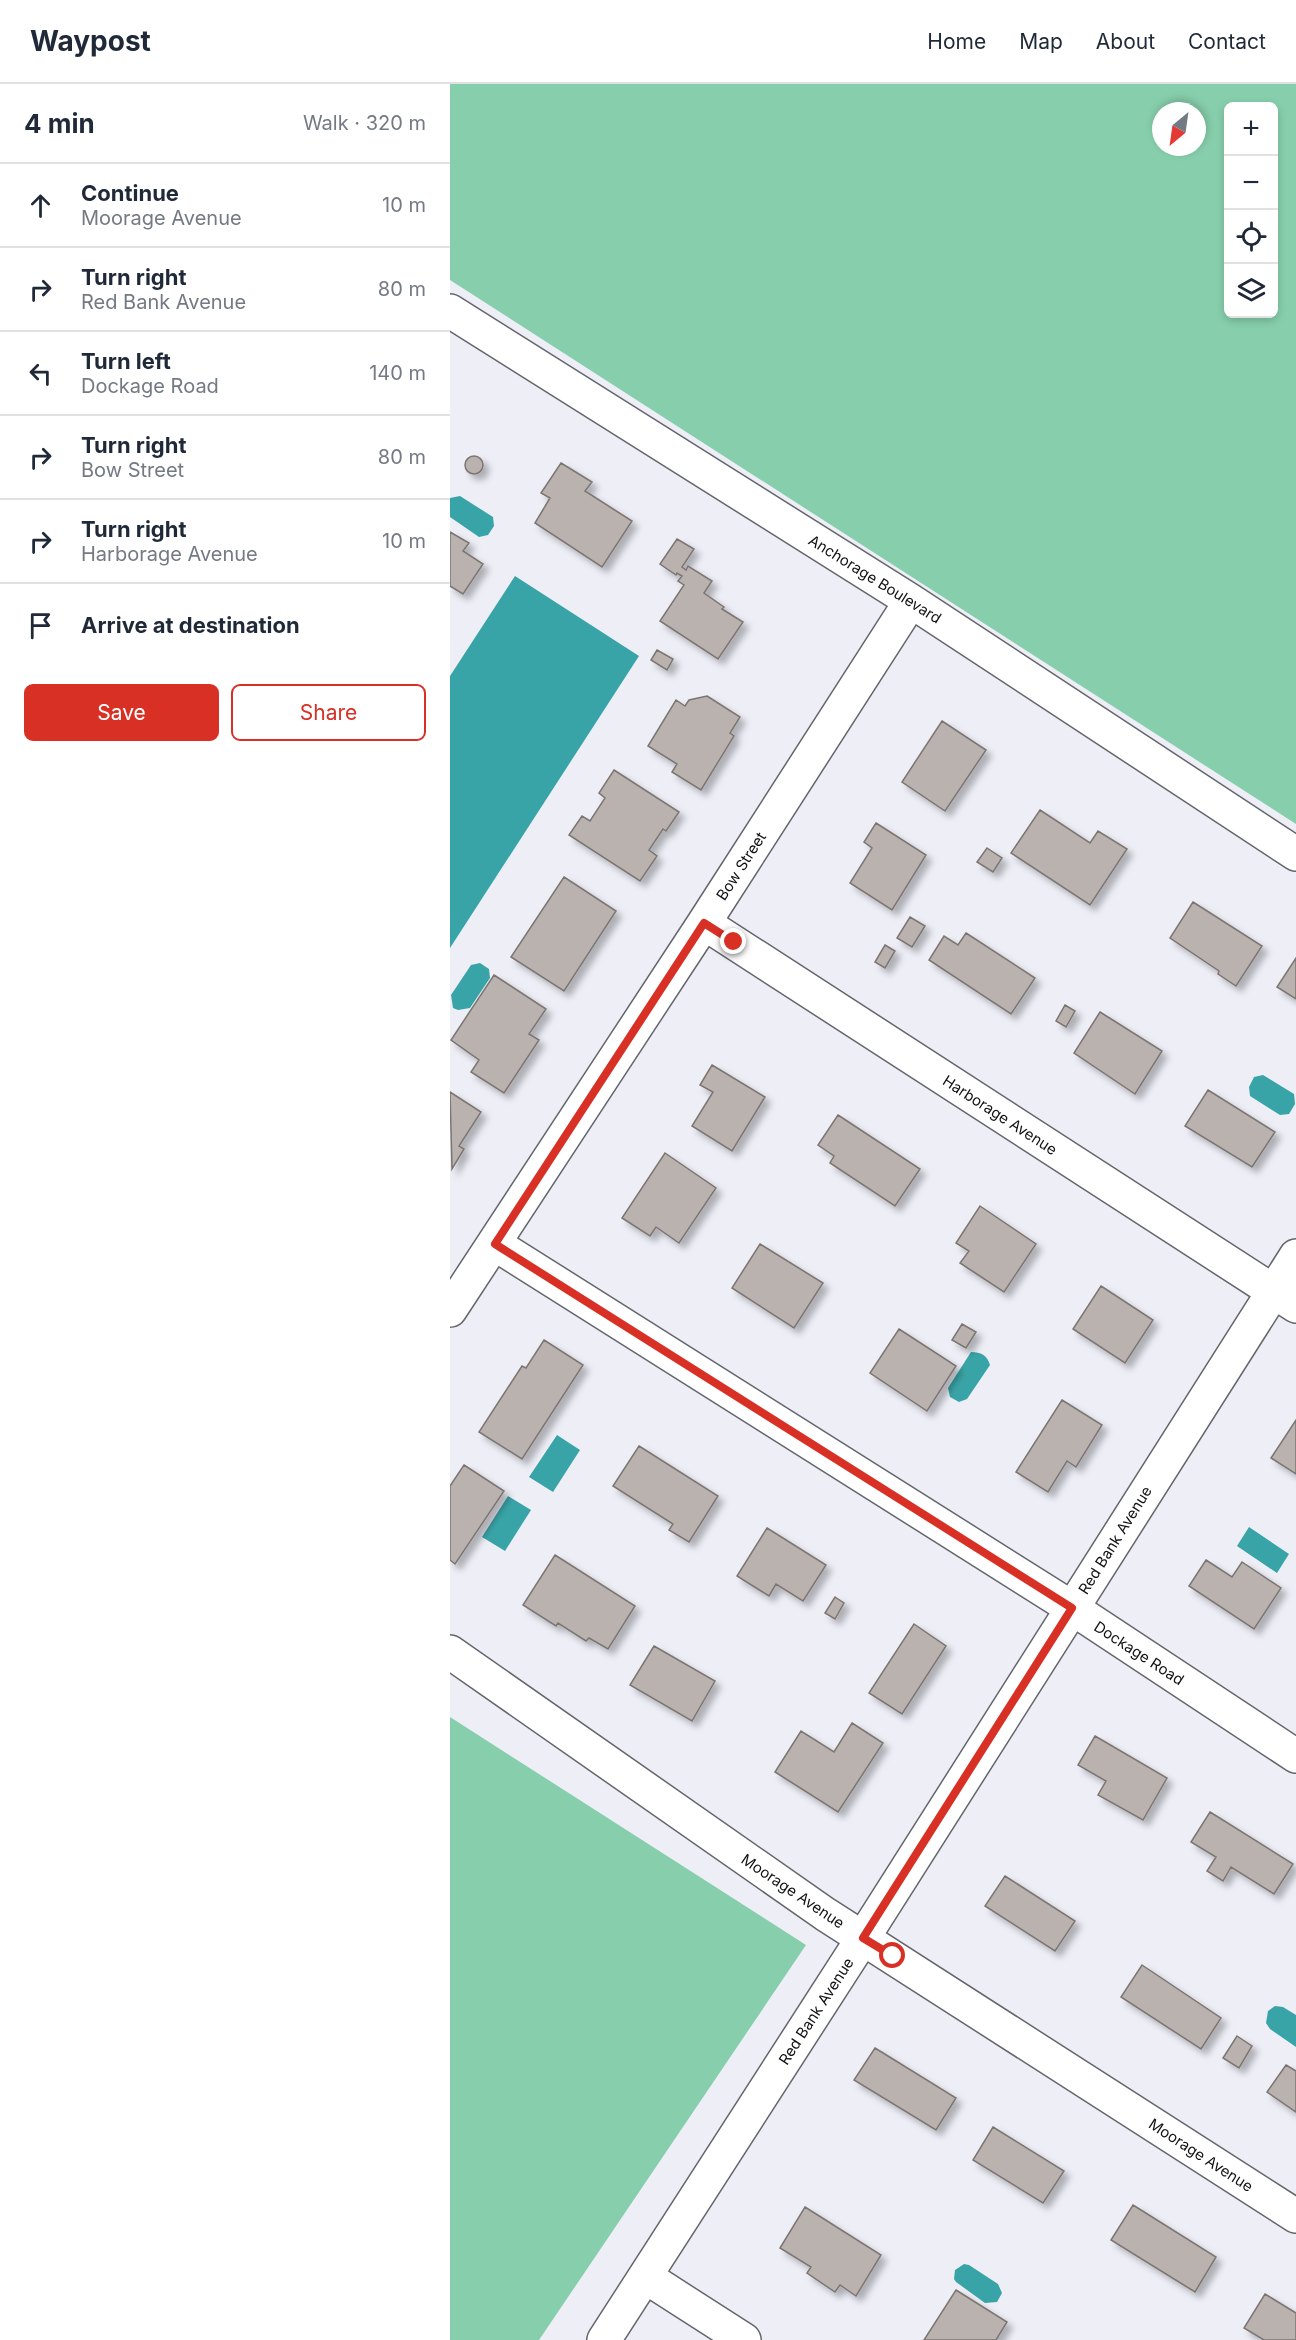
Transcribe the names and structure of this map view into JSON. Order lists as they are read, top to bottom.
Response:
{
  "streets": {
    "street": [
      "Anchorage Boulevard",
      "Bow Street",
      "Harborage Avenue",
      "Red Bank Avenue",
      "Dockage Road",
      "Moorage Avenue"
    ]
  },
  "crossings": [
    ["Anchorage Boulevard", "Bow Street"],
    ["Bow Street", "Harborage Avenue"],
    ["Bow Street", "Dockage Road"],
    ["Harborage Avenue", "Red Bank Avenue"],
    ["Red Bank Avenue", "Dockage Road"],
    ["Red Bank Avenue", "Moorage Avenue"]
  ],
  "north": "bottom left",
  "page": {
    "header": "Waypost",
    "nav": [
      "Home",
      "Map",
      "About",
      "Contact"
    ],
    "heading": ["4 min", "Walk · 320 m"],
    "map_buttons": ["+", "−"],
    "list": [
      ["Continue", "Moorage Avenue", "10 m"],
      ["Turn right", "Red Bank Avenue", "80 m"],
      ["Turn left", "Dockage Road", "140 m"],
      ["Turn right", "Bow Street", "80 m"],
      ["Turn right", "Harborage Avenue", "10 m"],
      "Arrive at destination"
    ],
    "buttons": ["Save", "Share"]
  }
}
